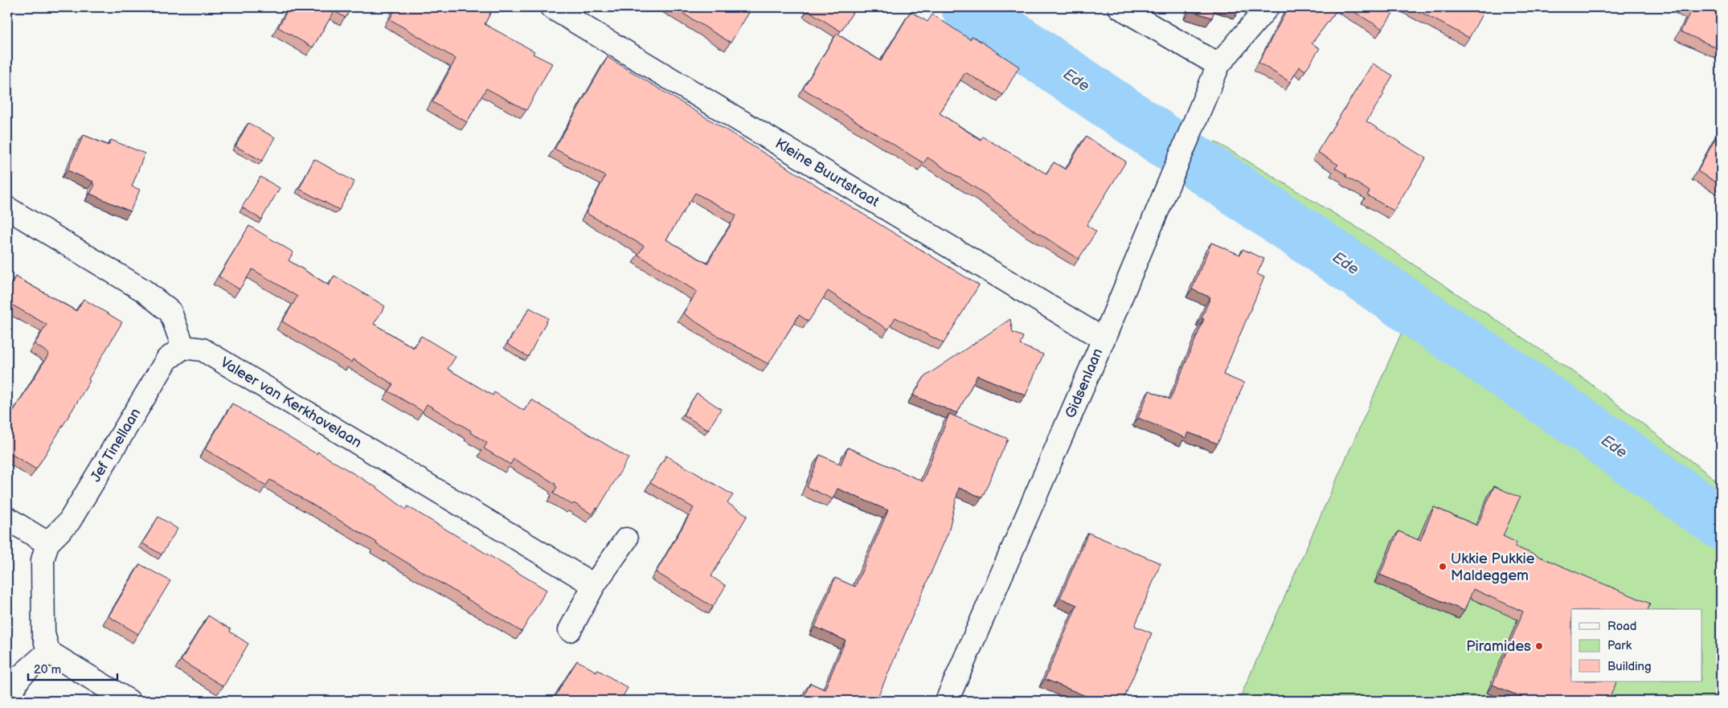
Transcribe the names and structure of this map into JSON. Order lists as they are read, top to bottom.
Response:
{
  "streets": {
    "street": [
      "Kleine Buurtstraat",
      "Gidsenlaan",
      "Valeer van Kerkhovelaan",
      "Jef Tinellaan"
    ]
  },
  "crossings": [
    ["Kleine Buurtstraat", "Gidsenlaan"],
    ["Valeer van Kerkhovelaan", "Jef Tinellaan"]
  ],
  "water": ["Ede"],
  "places": ["Ukkie Pukkie Maldeggem", "Piramides"],
  "legend": ["Road", "Park", "Building"],
  "scale_bar": "20 m"
}
